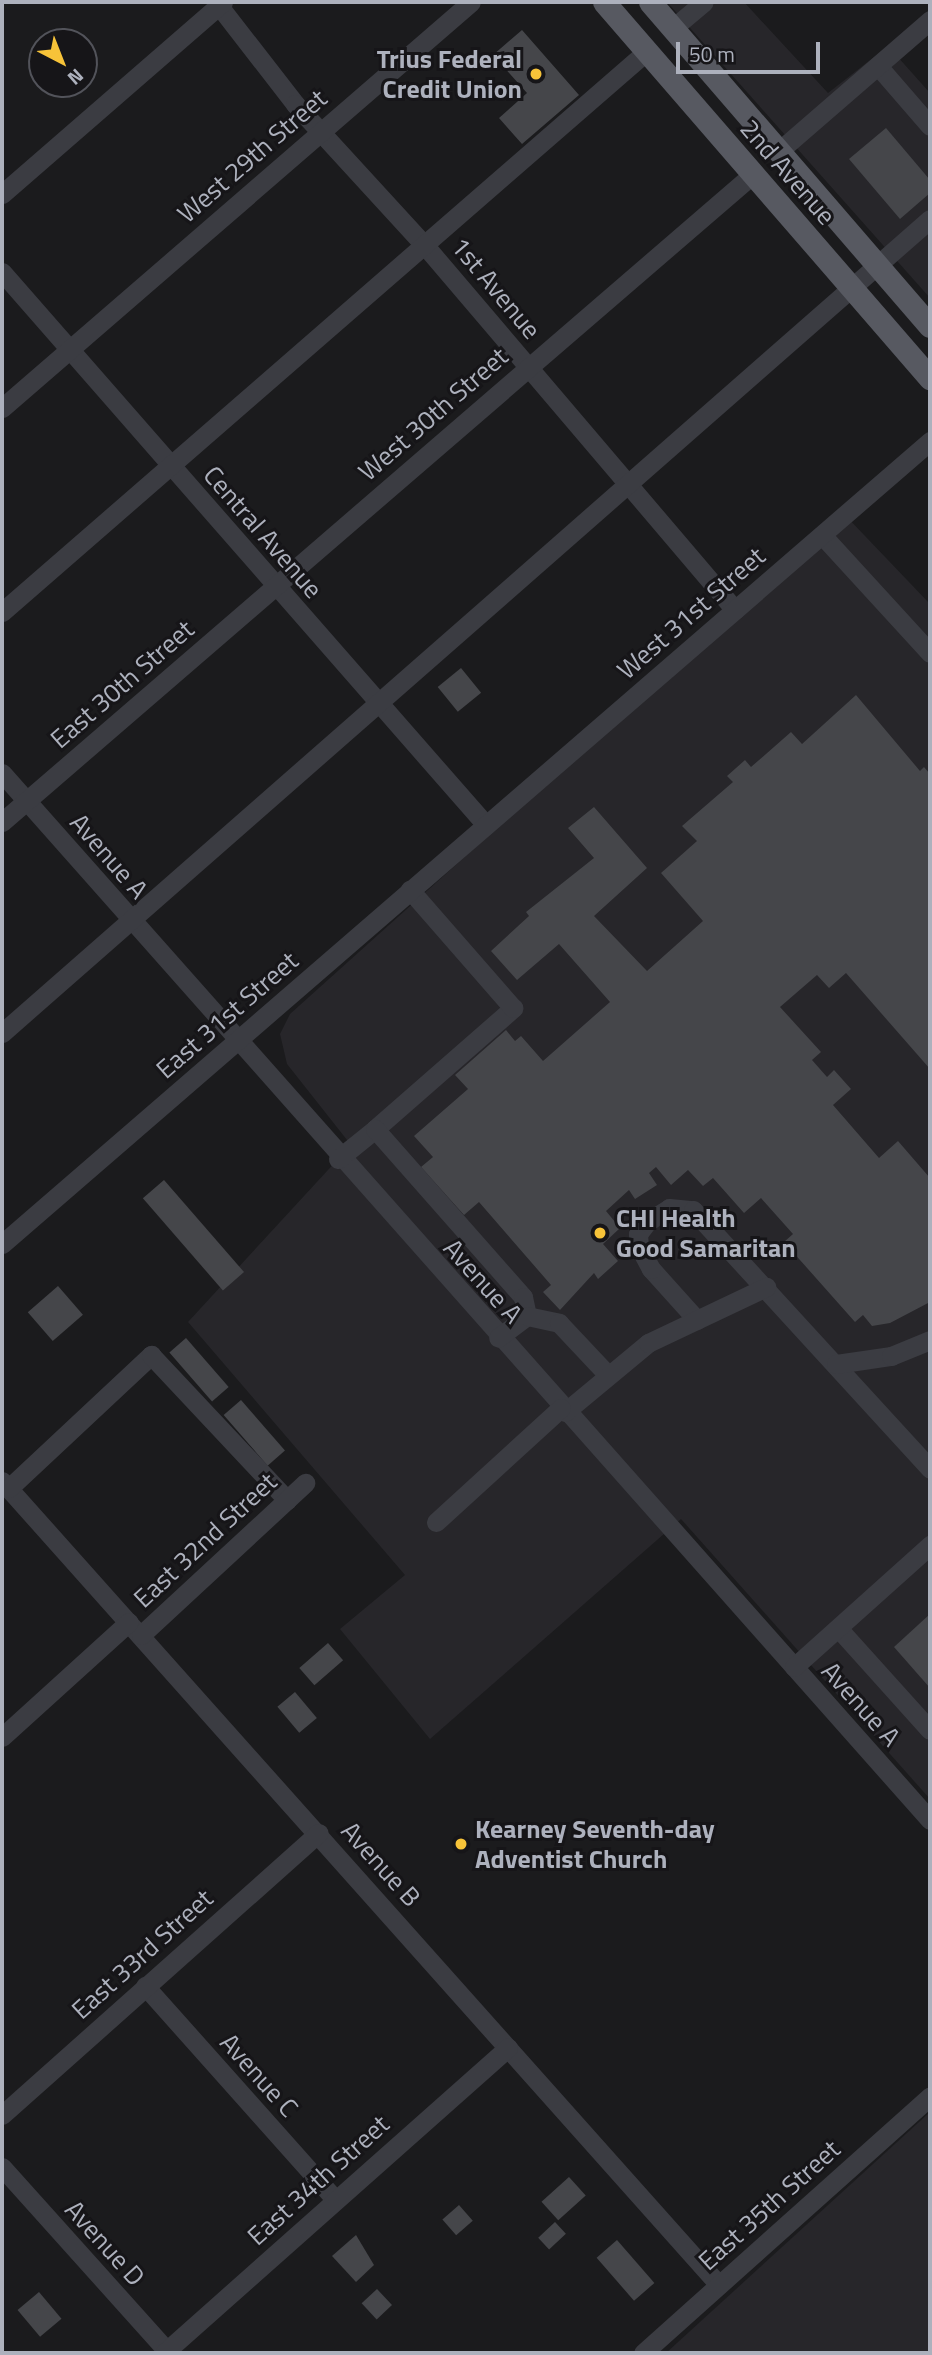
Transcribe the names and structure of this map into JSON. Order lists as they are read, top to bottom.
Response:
{
  "streets": {
    "main road": ["2nd Avenue"],
    "street": [
      "West 29th Street",
      "1st Avenue",
      "West 30th Street",
      "Central Avenue",
      "West 31st Street",
      "East 30th Street",
      "Avenue A",
      "East 31st Street",
      "East 32nd Street",
      "Avenue B",
      "East 33rd Street",
      "Avenue C",
      "East 34th Street",
      "East 35th Street",
      "Avenue D"
    ]
  },
  "crossings": [
    ["West 29th Street", "1st Avenue"],
    ["West 29th Street", "Central Avenue"],
    ["2nd Avenue", "West 30th Street"],
    ["1st Avenue", "West 30th Street"],
    ["1st Avenue", "West 31st Street"],
    ["West 30th Street", "Central Avenue"],
    ["West 30th Street", "East 30th Street"],
    ["Central Avenue", "West 31st Street"],
    ["Central Avenue", "East 30th Street"],
    ["Central Avenue", "East 31st Street"],
    ["West 31st Street", "East 31st Street"],
    ["East 30th Street", "Avenue A"],
    ["Avenue A", "East 31st Street"],
    ["East 32nd Street", "Avenue B"],
    ["Avenue B", "East 33rd Street"],
    ["Avenue B", "East 34th Street"],
    ["Avenue B", "East 35th Street"],
    ["East 33rd Street", "Avenue C"],
    ["Avenue C", "East 34th Street"],
    ["East 34th Street", "Avenue D"]
  ],
  "places": ["Trius Federal Credit Union", "CHI Health Good Samaritan", "Kearney Seventh-day Adventist Church"],
  "scale_bar": "50 m",
  "north": "bottom right"
}
